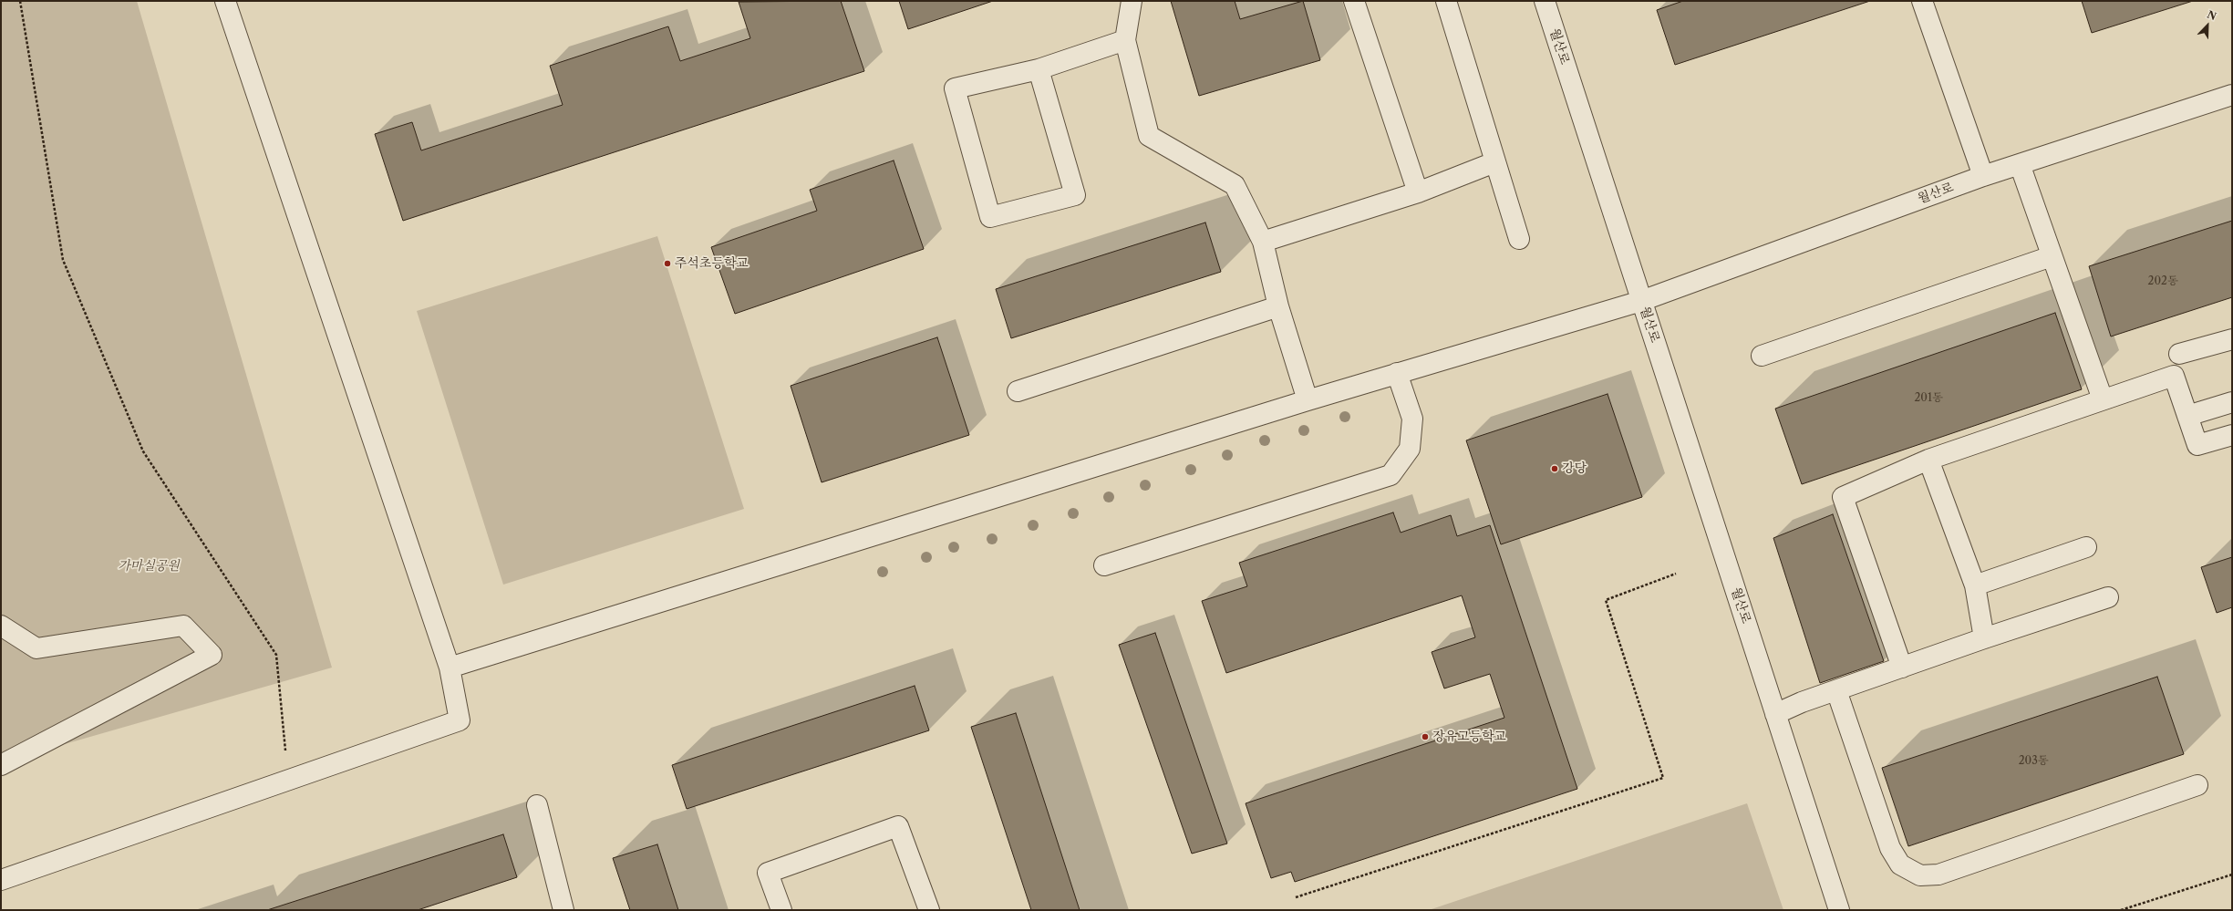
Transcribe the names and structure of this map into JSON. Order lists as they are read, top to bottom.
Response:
{
  "streets": {
    "street": ["월산로"]
  },
  "parks": ["가마실공원"],
  "places": ["주석초등학교", "강당", "장유고등학교"],
  "house_numbers": ["202동", "201동", "203동"],
  "north": "top right"
}
